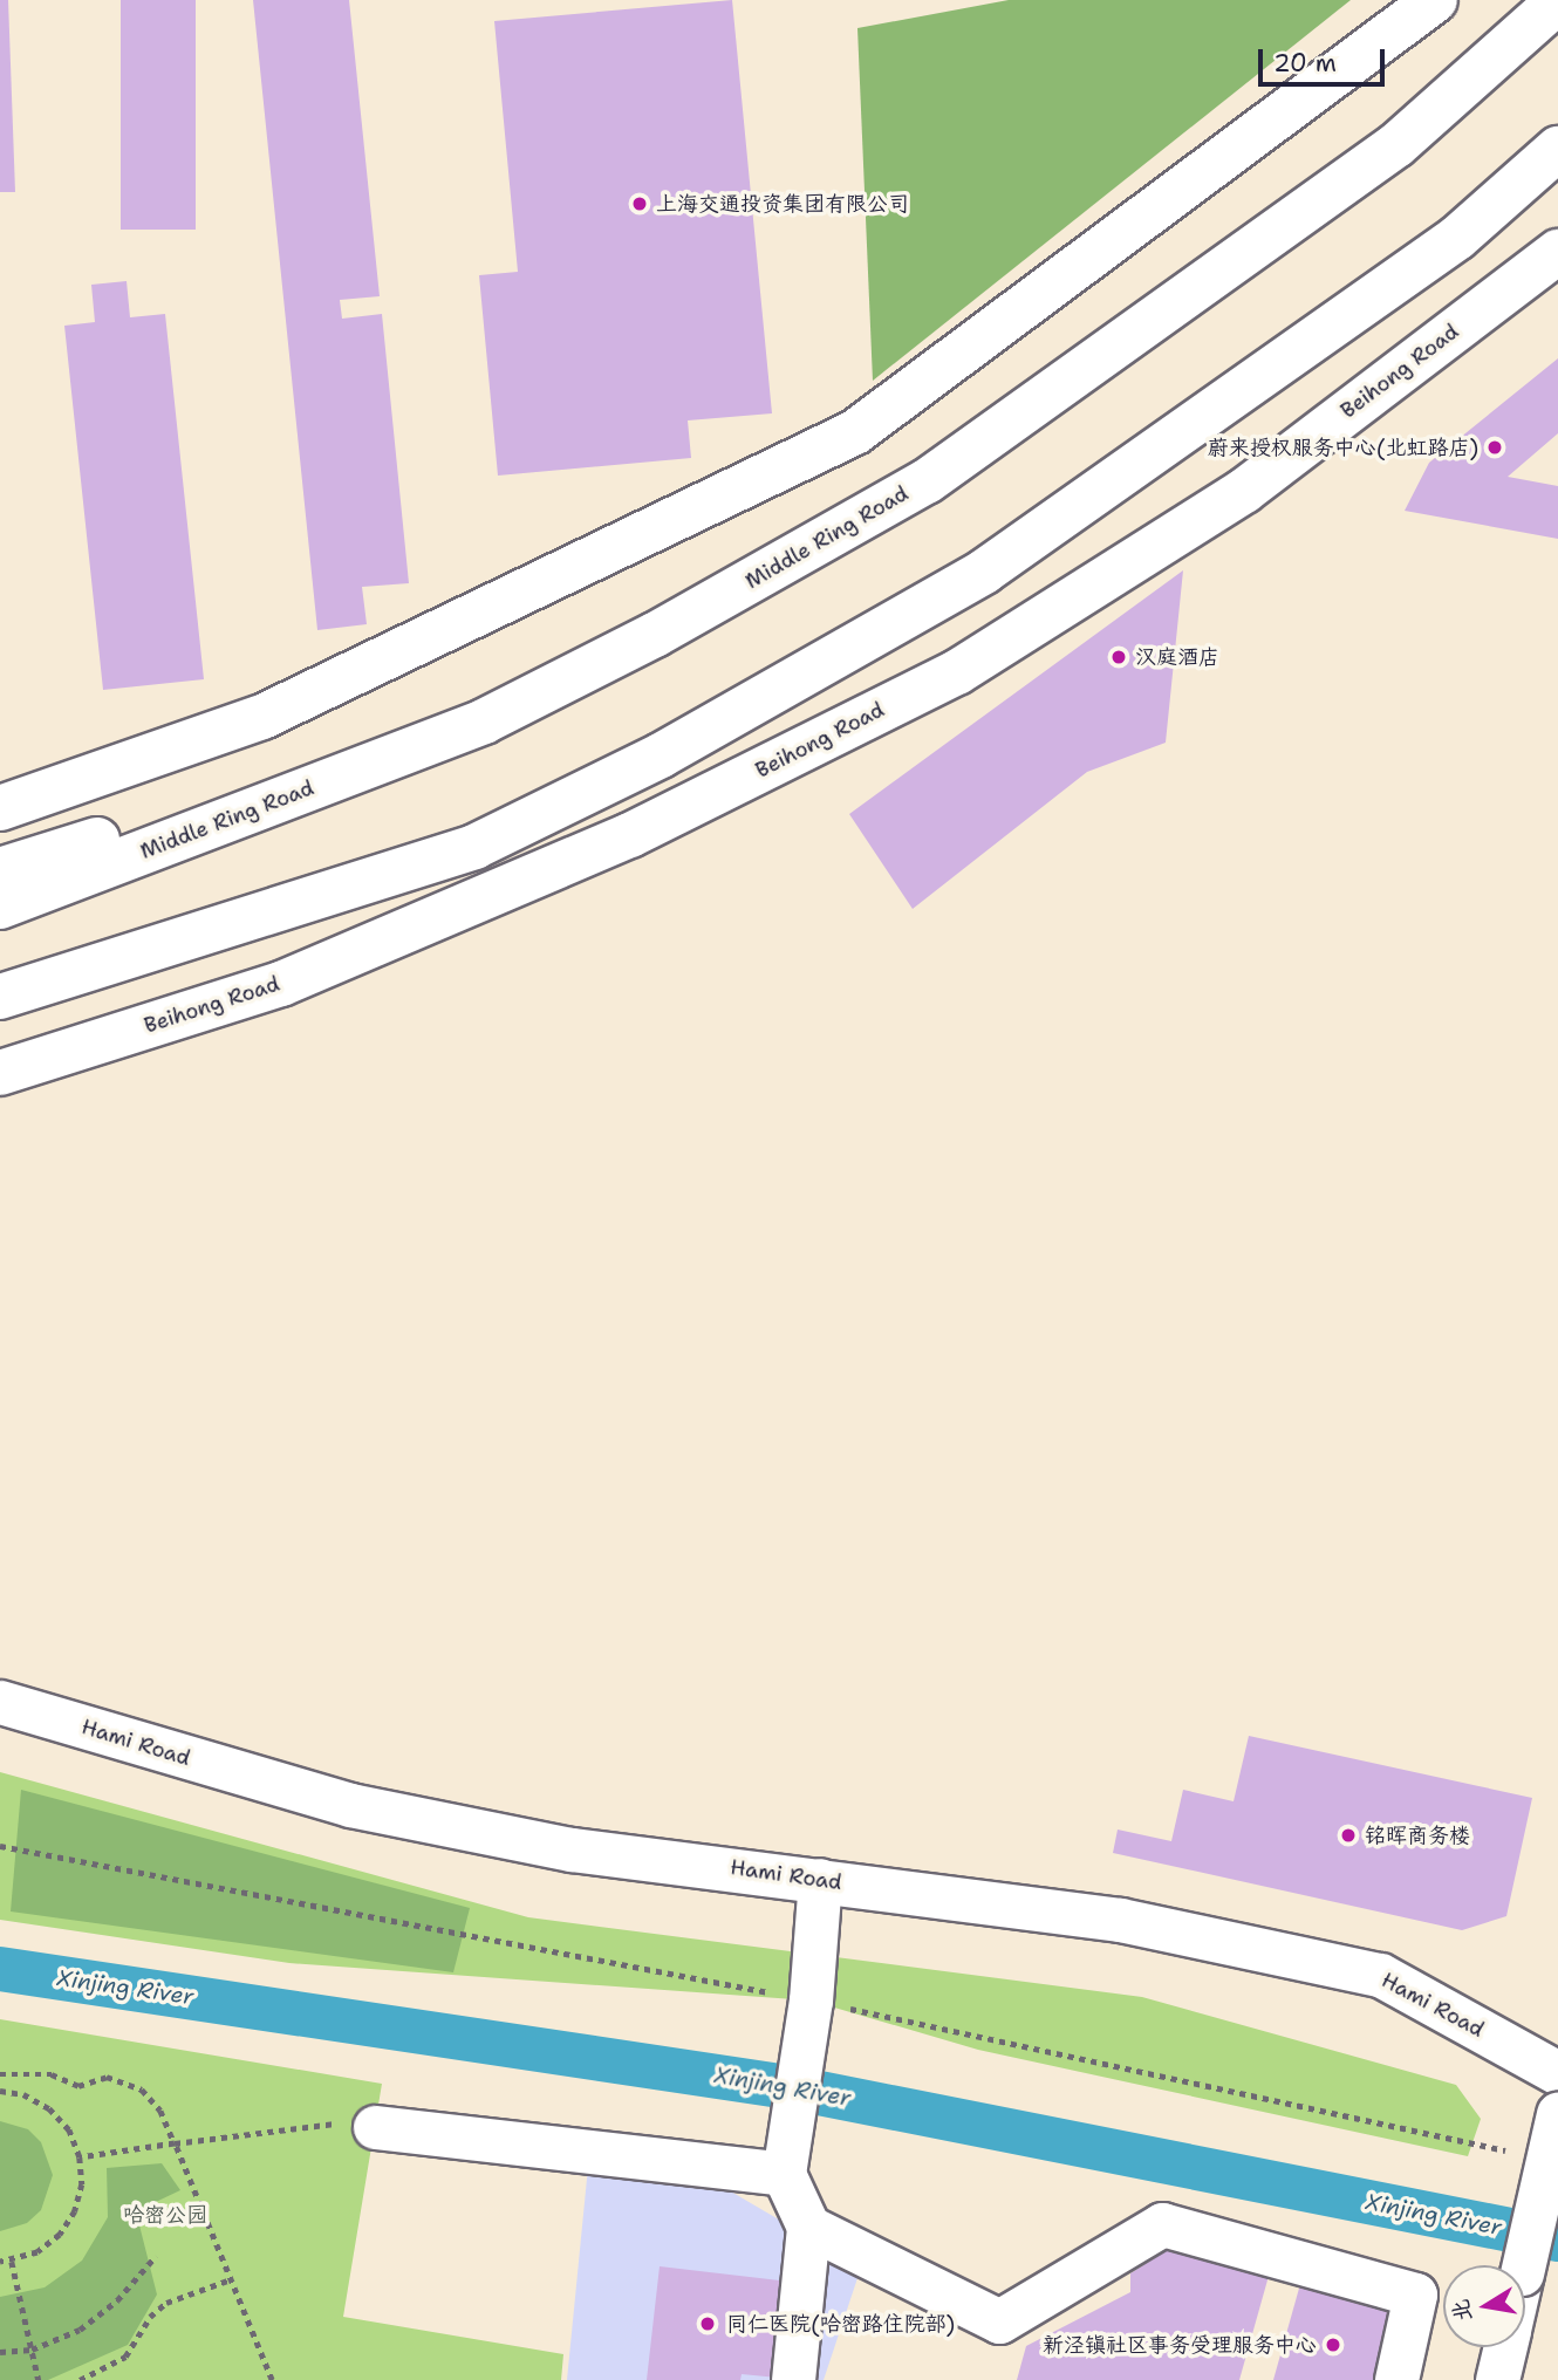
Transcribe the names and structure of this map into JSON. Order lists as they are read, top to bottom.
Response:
{
  "streets": {
    "main road": ["Beihong Road", "Middle Ring Road"],
    "street": ["Hami Road"]
  },
  "water": ["Xinjing River"],
  "parks": ["哈密公园"],
  "places": [
    "上海交通投资集团有限公司",
    "蔚来授权服务中心(北虹路店)",
    "汉庭酒店",
    "铭晖商务楼",
    "同仁医院(哈密路住院部)",
    "新泾镇社区事务受理服务中心"
  ],
  "scale_bar": "20 m",
  "north": "left"
}
